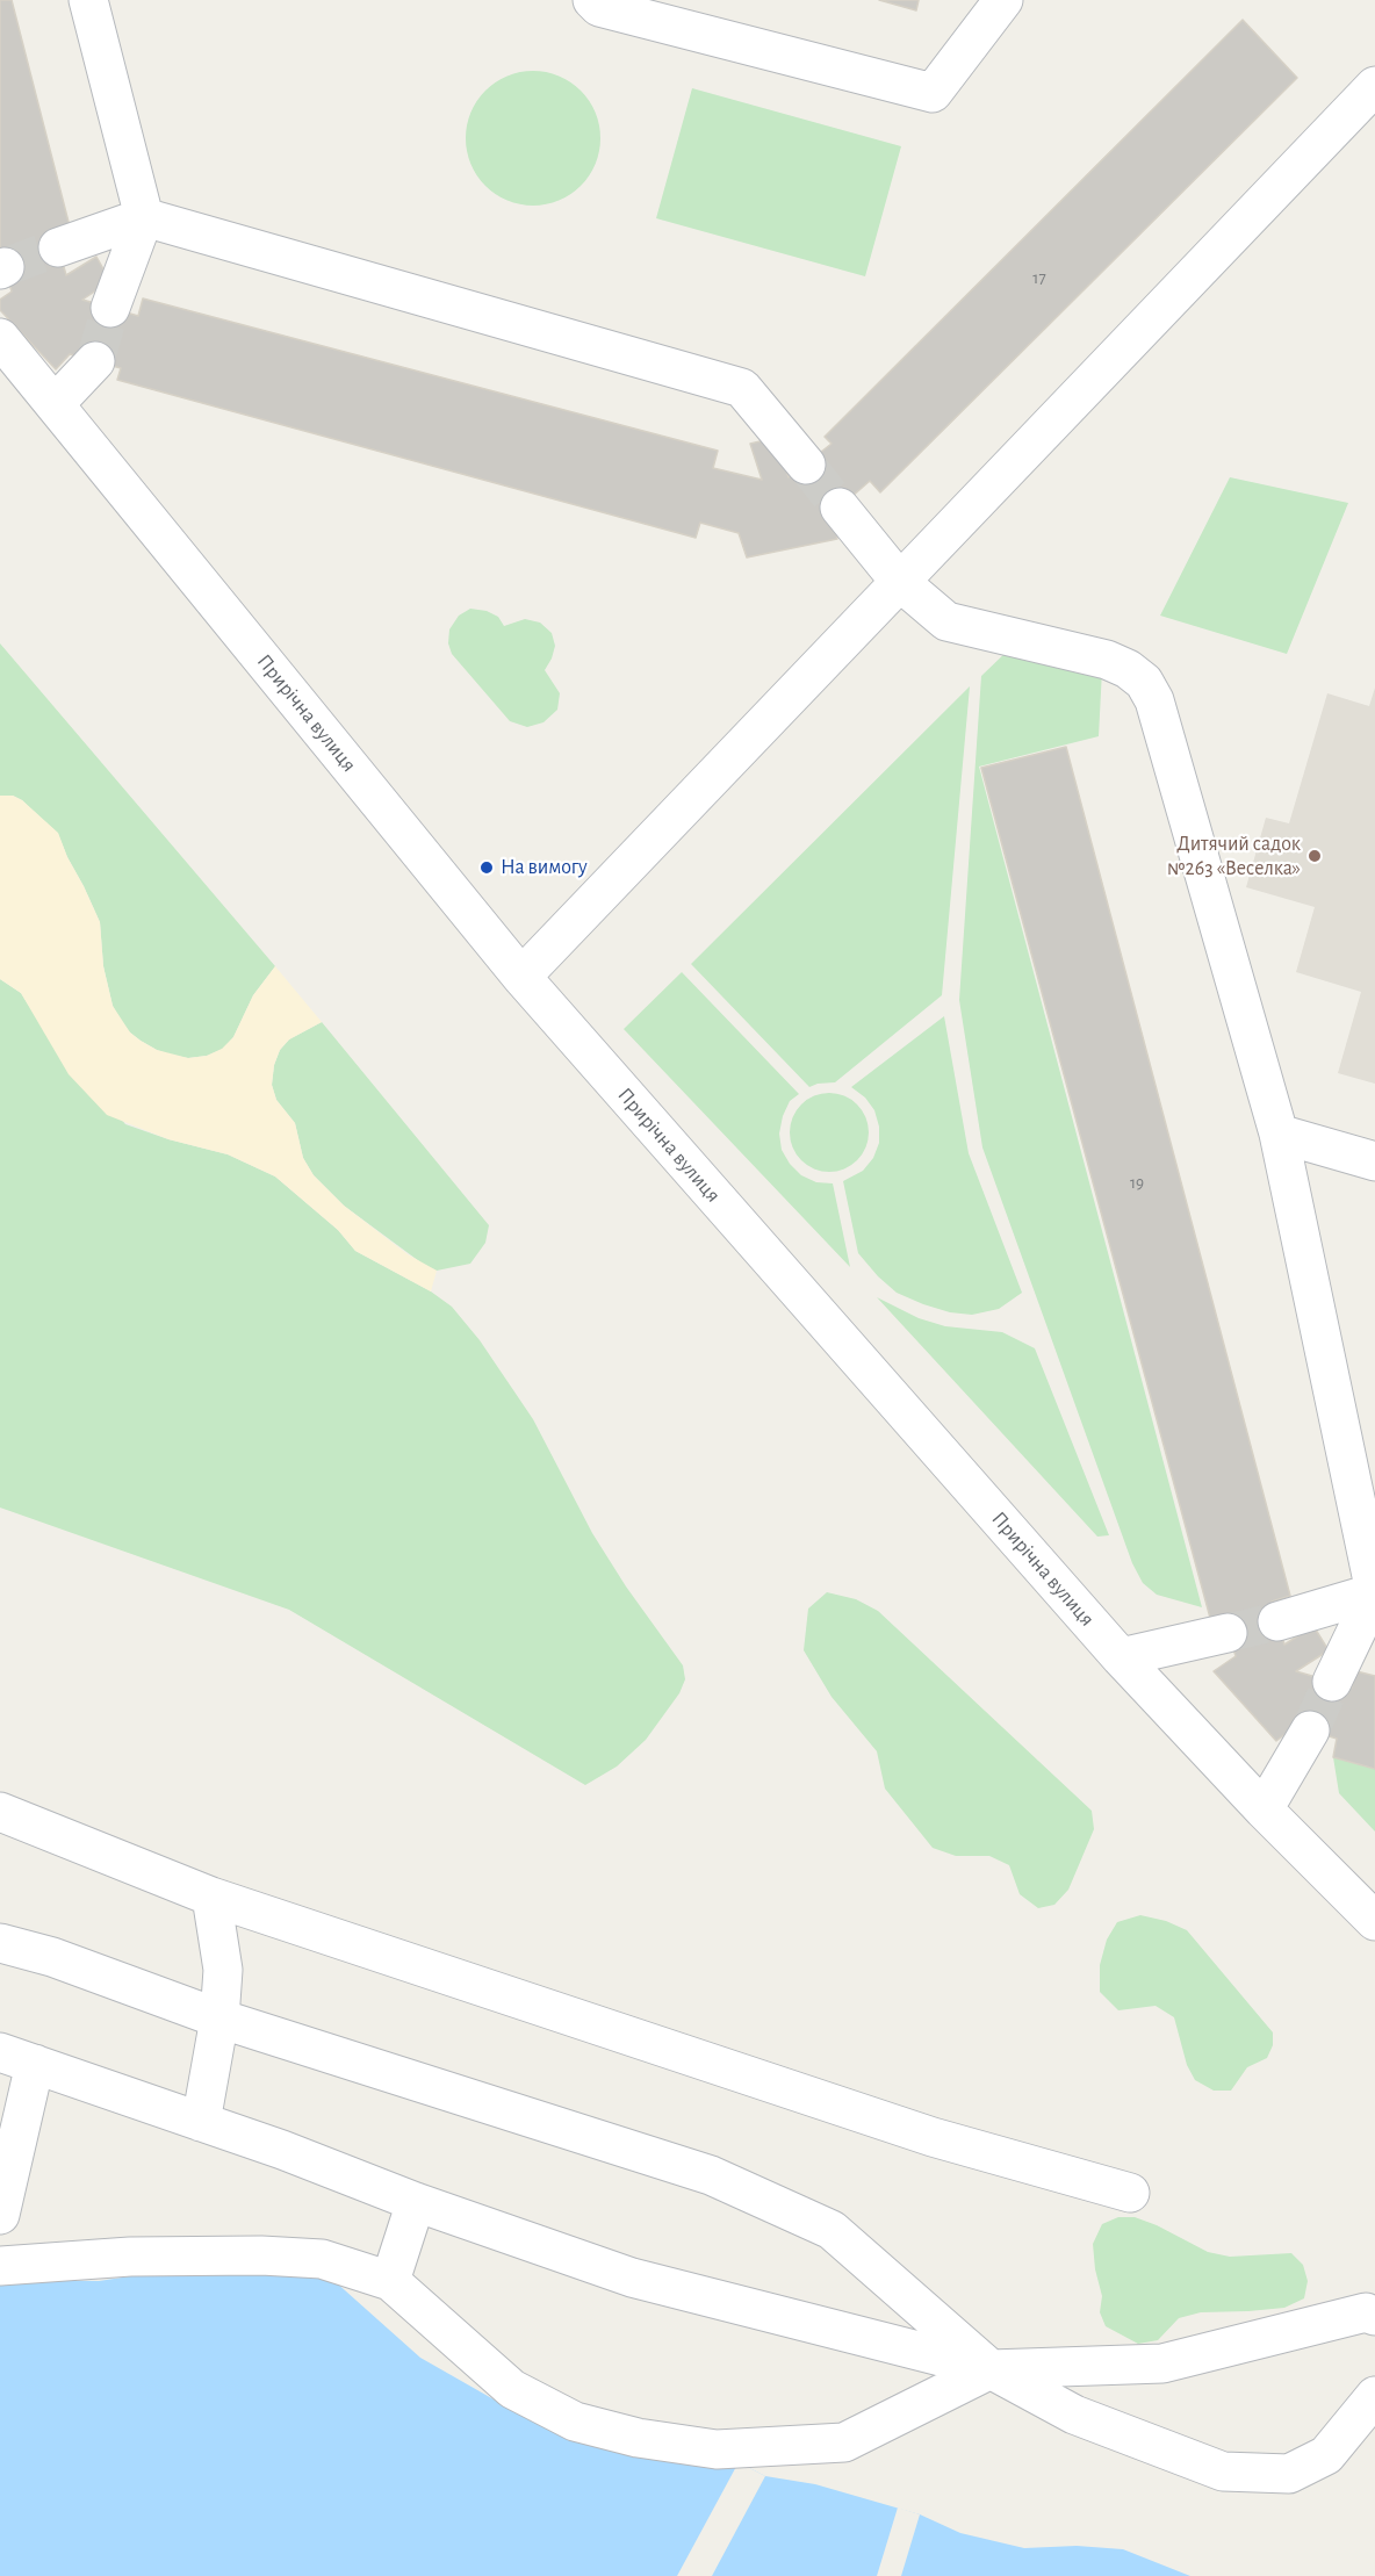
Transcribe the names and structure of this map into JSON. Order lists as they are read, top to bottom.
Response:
{
  "streets": {
    "street": ["Прирічна вулиця"]
  },
  "places": ["Дитячий садок №263 «Веселка»", "На вимогу"],
  "house_numbers": ["17", "19"]
}
